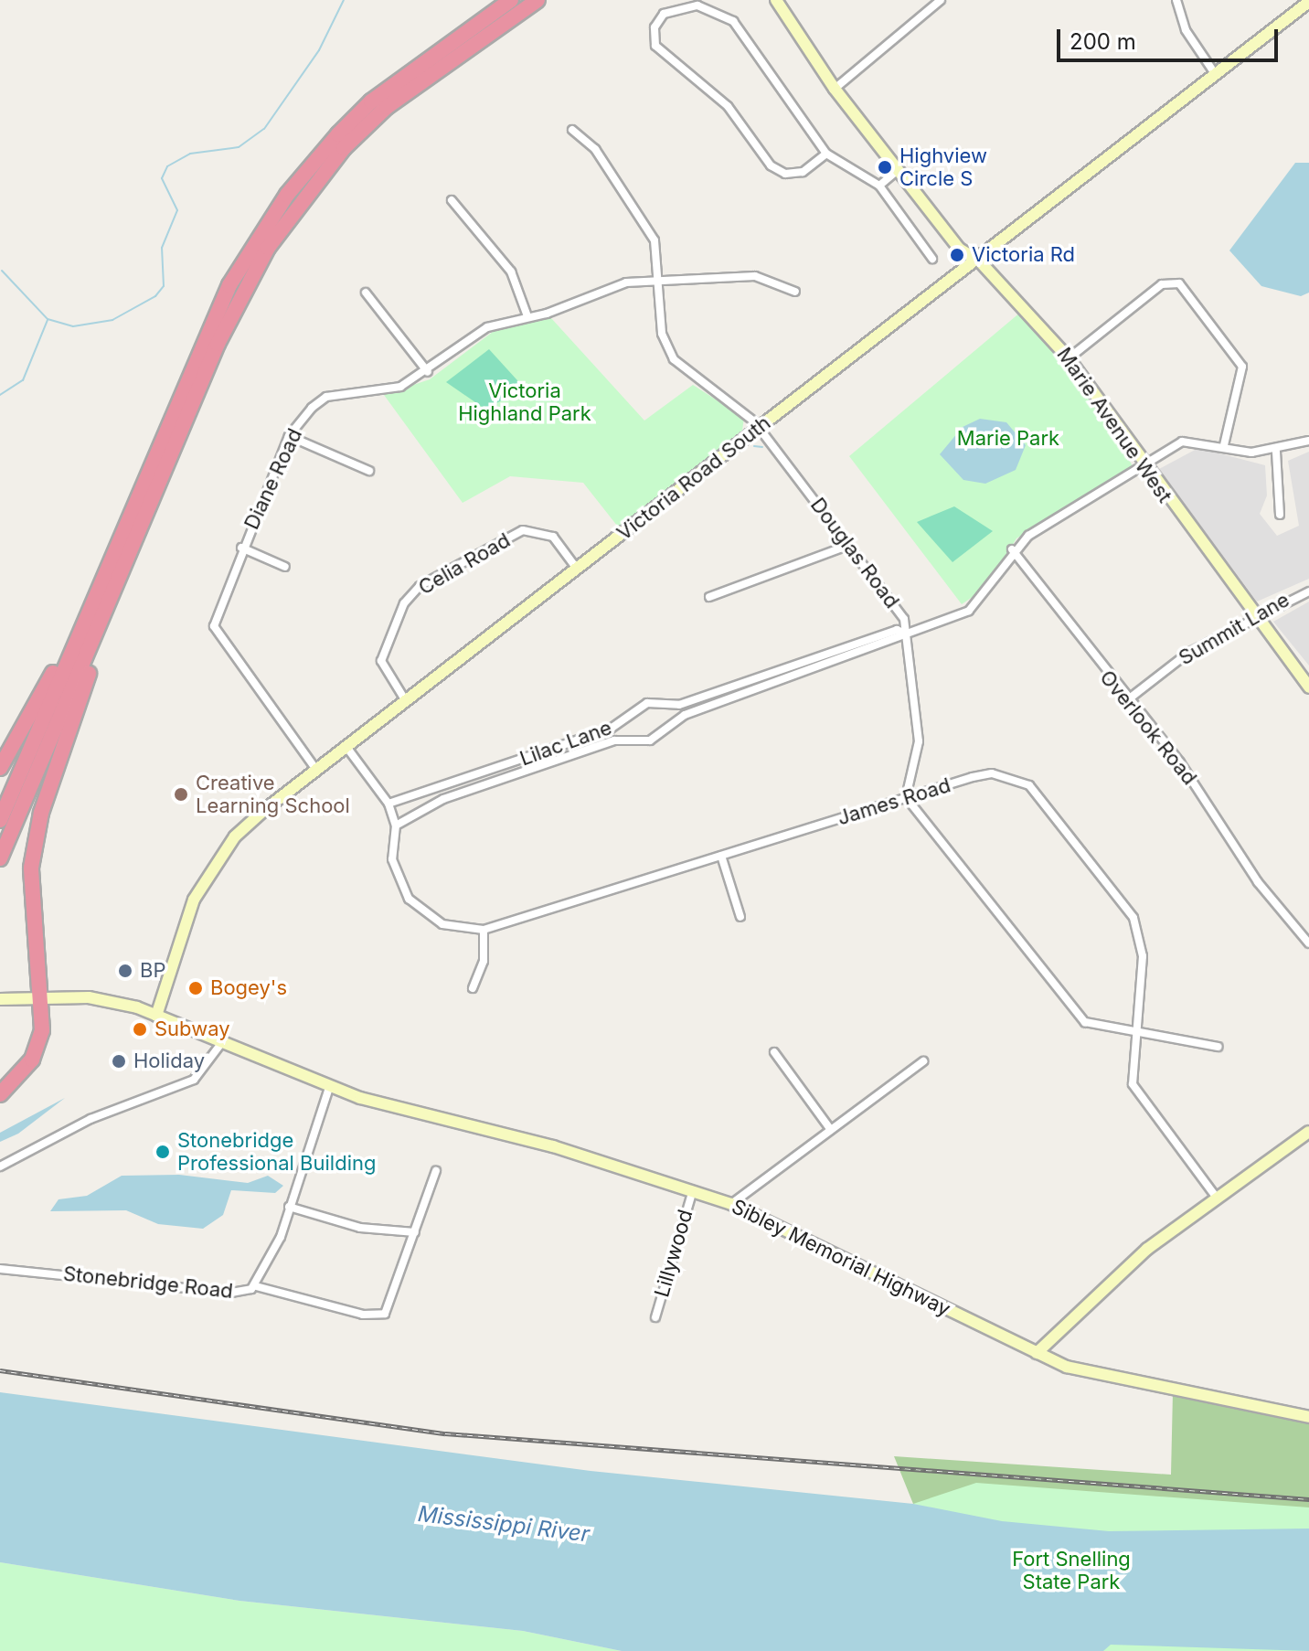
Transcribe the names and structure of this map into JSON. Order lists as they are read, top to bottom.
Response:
{
  "streets": {
    "street": [
      "Marie Avenue West",
      "Victoria Road South",
      "Diane Road",
      "Douglas Road",
      "Celia Road",
      "Summit Lane",
      "Overlook Road",
      "Lilac Lane",
      "James Road",
      "Lillywood",
      "Sibley Memorial Highway",
      "Stonebridge Road"
    ]
  },
  "crossings": [
    ["Marie Avenue West", "Victoria Road South"],
    ["Marie Avenue West", "Summit Lane"],
    ["Marie Avenue West", "Lilac Lane"],
    ["Victoria Road South", "Diane Road"],
    ["Victoria Road South", "Douglas Road"],
    ["Victoria Road South", "Celia Road"],
    ["Victoria Road South", "Sibley Memorial Highway"],
    ["Diane Road", "Douglas Road"],
    ["Douglas Road", "Lilac Lane"],
    ["Douglas Road", "James Road"],
    ["Summit Lane", "Overlook Road"],
    ["Overlook Road", "Lilac Lane"],
    ["Lillywood", "Sibley Memorial Highway"],
    ["Sibley Memorial Highway", "Stonebridge Road"]
  ],
  "water": ["Mississippi River"],
  "parks": ["Victoria Highland Park", "Marie Park", "Fort Snelling State Park"],
  "places": [
    "Highview Circle S",
    "Victoria Rd",
    "Creative Learning School",
    "BP",
    "Bogey's",
    "Subway",
    "Holiday",
    "Stonebridge Professional Building"
  ],
  "scale_bar": "200 m"
}
